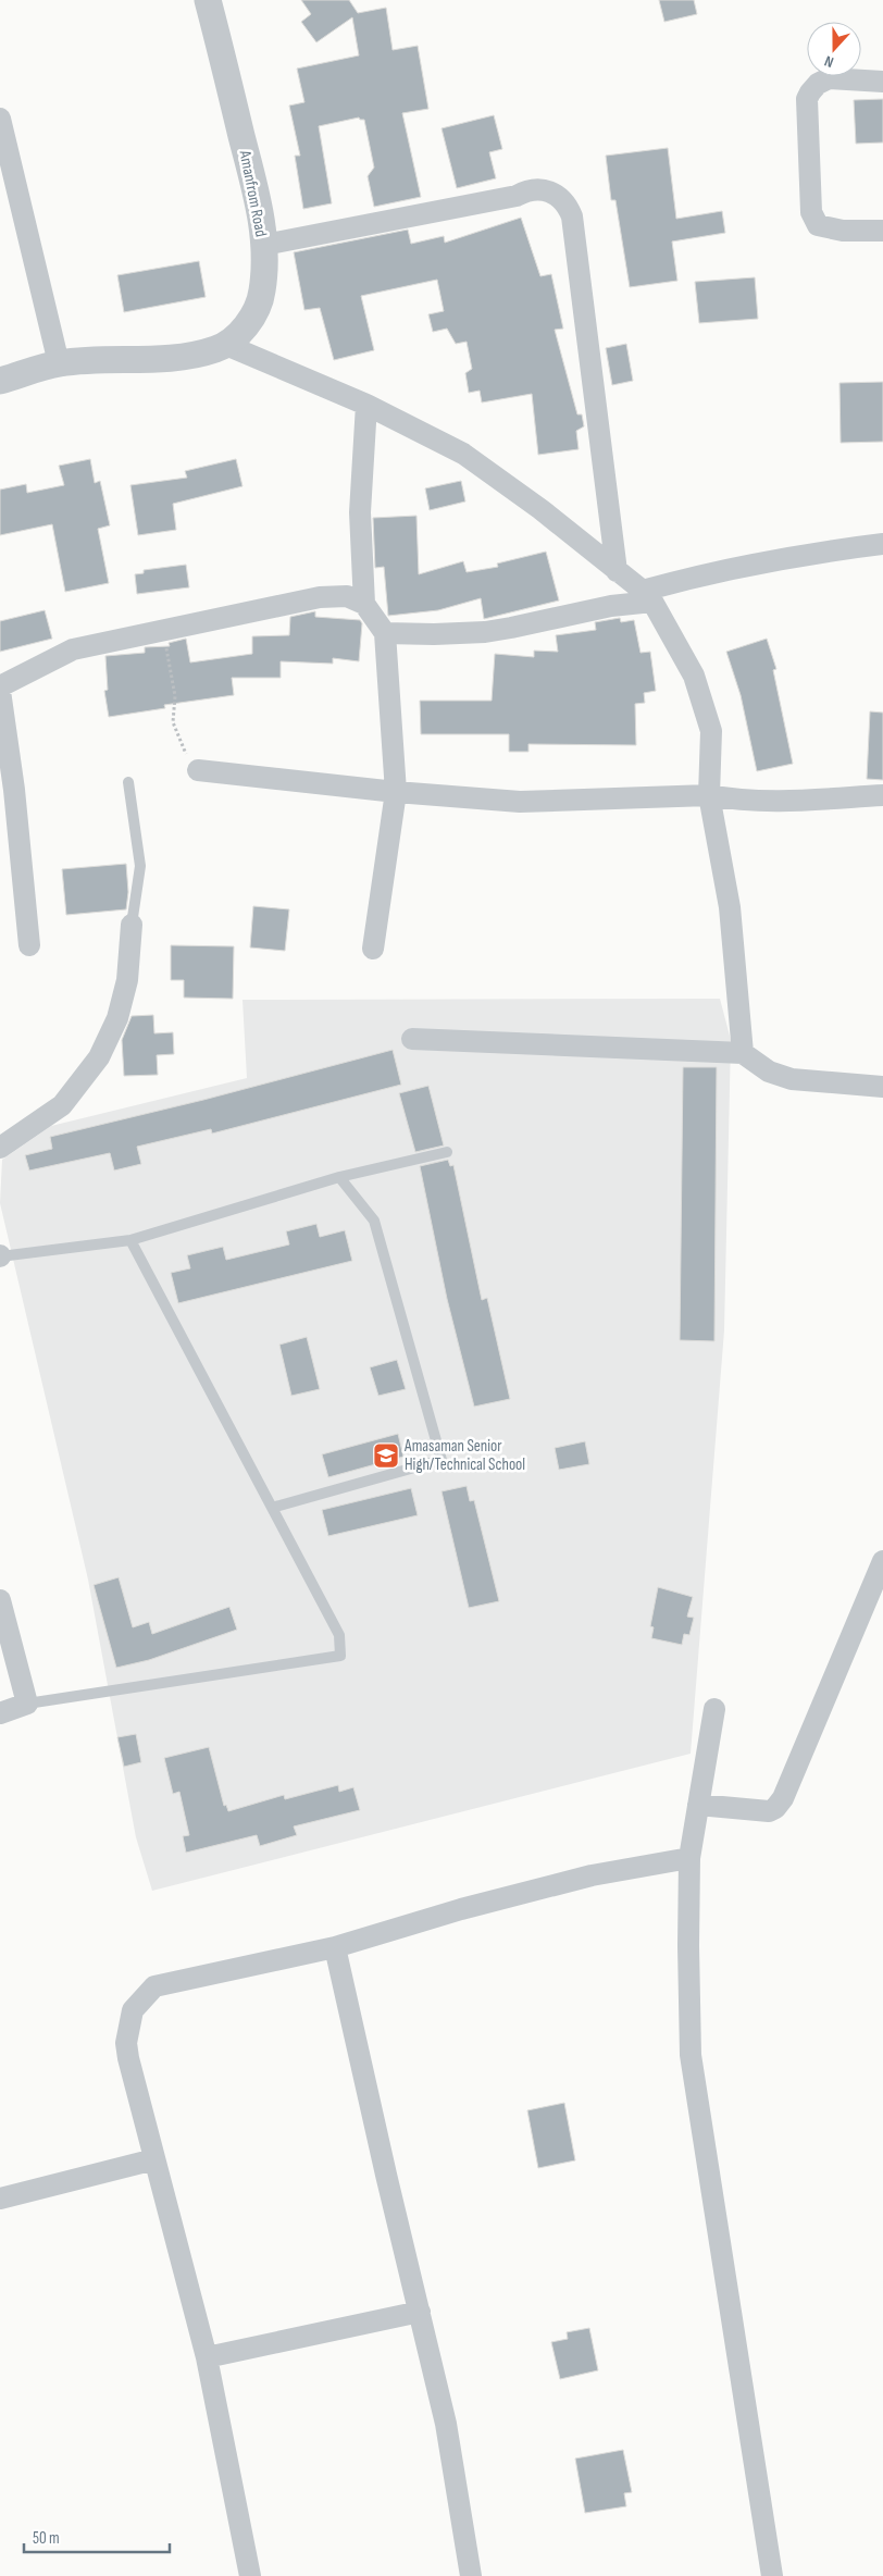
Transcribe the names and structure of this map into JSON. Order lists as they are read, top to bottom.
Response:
{
  "streets": {
    "street": ["Amanfrom Road"]
  },
  "places": {
    "school or university": ["Amasaman Senior High/Technical School"]
  },
  "scale_bar": "50 m",
  "north": "bottom"
}
